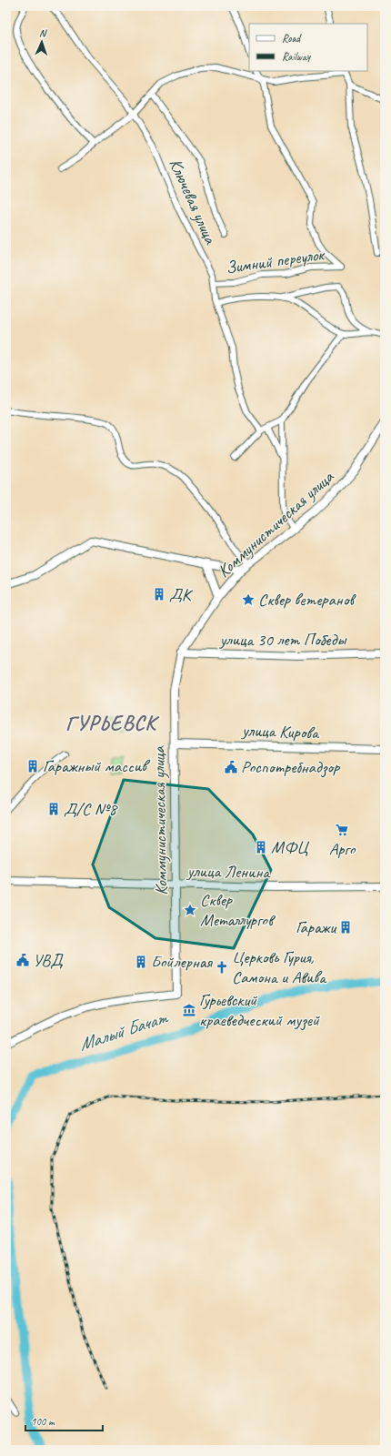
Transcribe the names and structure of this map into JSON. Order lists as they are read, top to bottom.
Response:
{
  "streets": {
    "street": [
      "Ключевая улица",
      "Зимний переулок",
      "Коммунистическая улица",
      "улица 30 лет Победы",
      "улица Кирова",
      "улица Ленина"
    ]
  },
  "crossings": [
    ["Ключевая улица", "Зимний переулок"],
    ["Коммунистическая улица", "улица 30 лет Победы"],
    ["Коммунистическая улица", "улица Кирова"],
    ["Коммунистическая улица", "улица Ленина"]
  ],
  "districts": ["ГУРЬЕВСК"],
  "water": ["Малый Бачат"],
  "places": {
    "building": [
      "ДК",
      "Гаражный массив",
      "Д/С №8",
      "МФЦ",
      "Гаражи",
      "Бойлерная"
    ],
    "place": ["Сквер ветеранов", "Сквер Металлургов"],
    "public building": ["Роспотребнадзор", "УВД"],
    "supermarket": ["Арго"],
    "church": ["Церковь Гурия, Самона и Авива"],
    "museum": ["Гурьевский краеведческий музей"]
  },
  "legend": ["Road", "Railway"],
  "scale_bar": "100 m",
  "north": "top"
}
